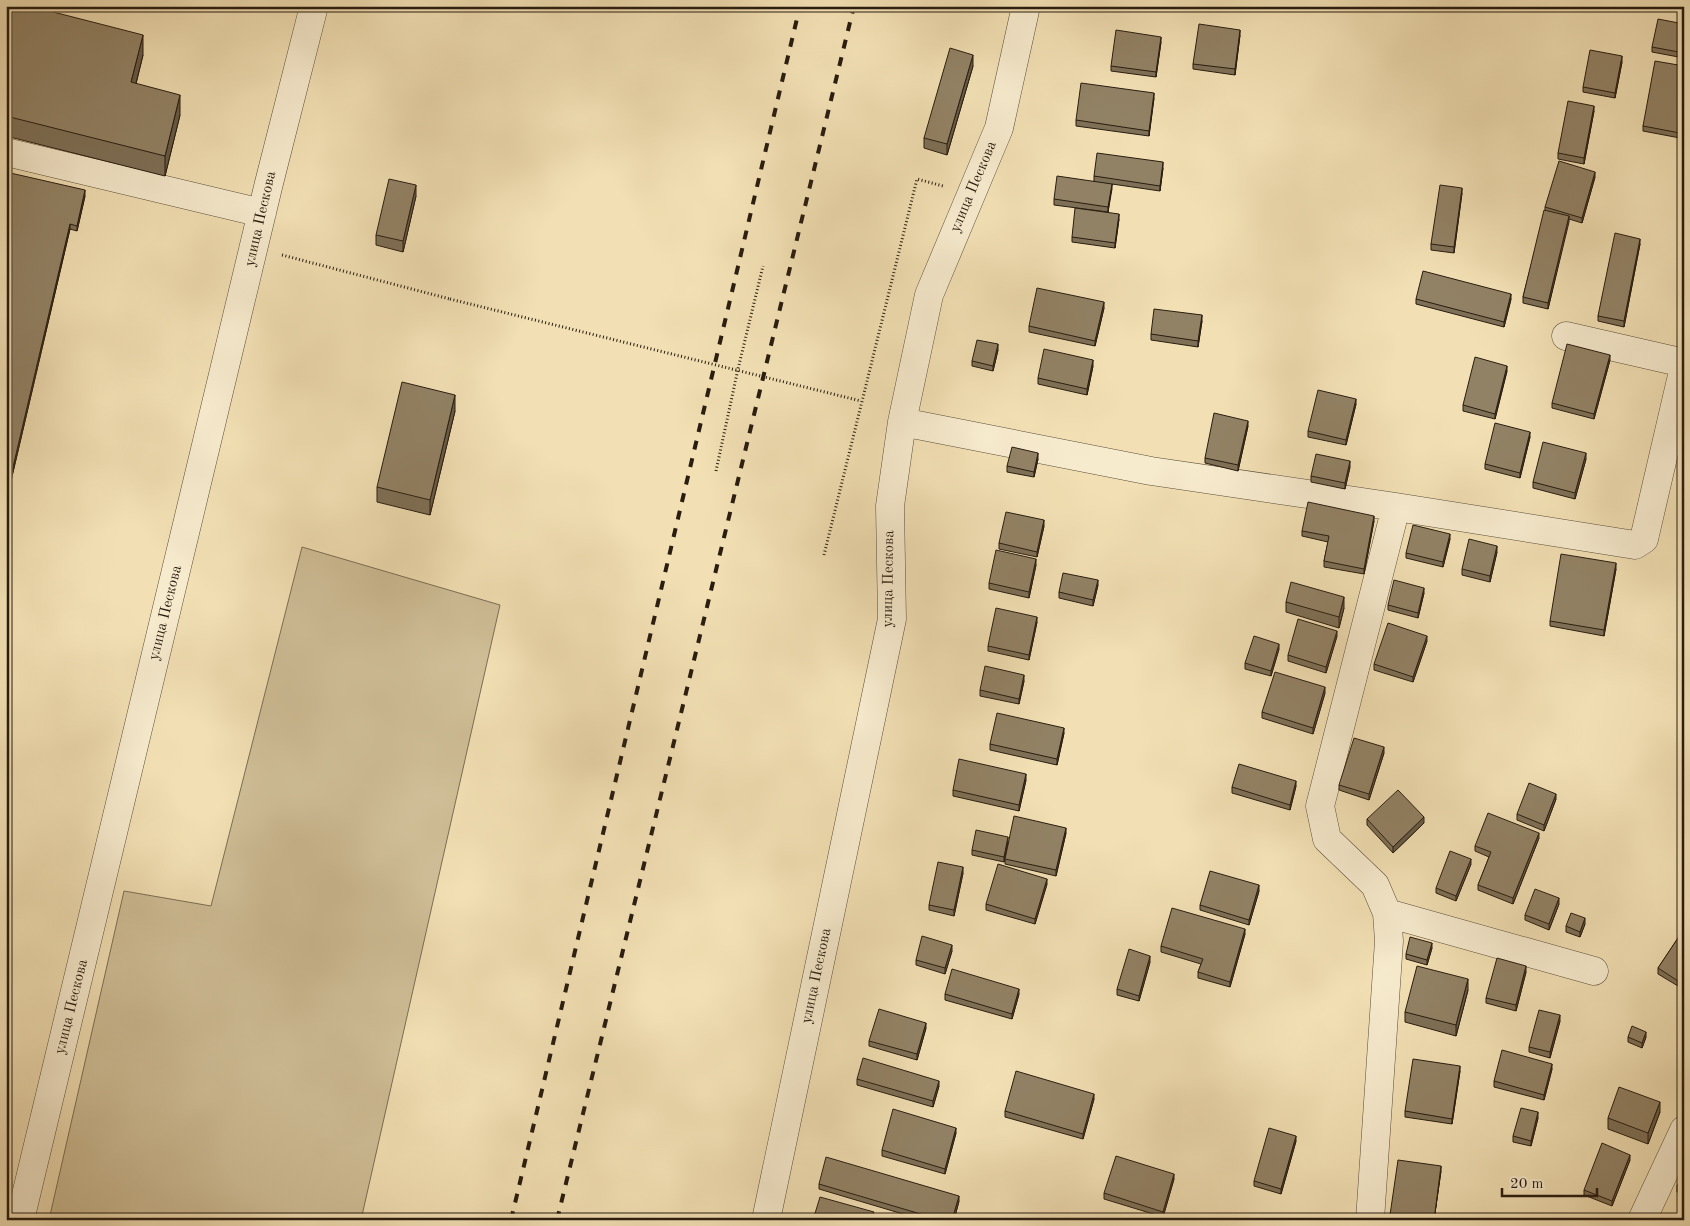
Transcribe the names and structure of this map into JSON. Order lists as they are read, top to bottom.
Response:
{
  "streets": {
    "street": ["улица Пескова"]
  },
  "scale_bar": "20 m"
}
